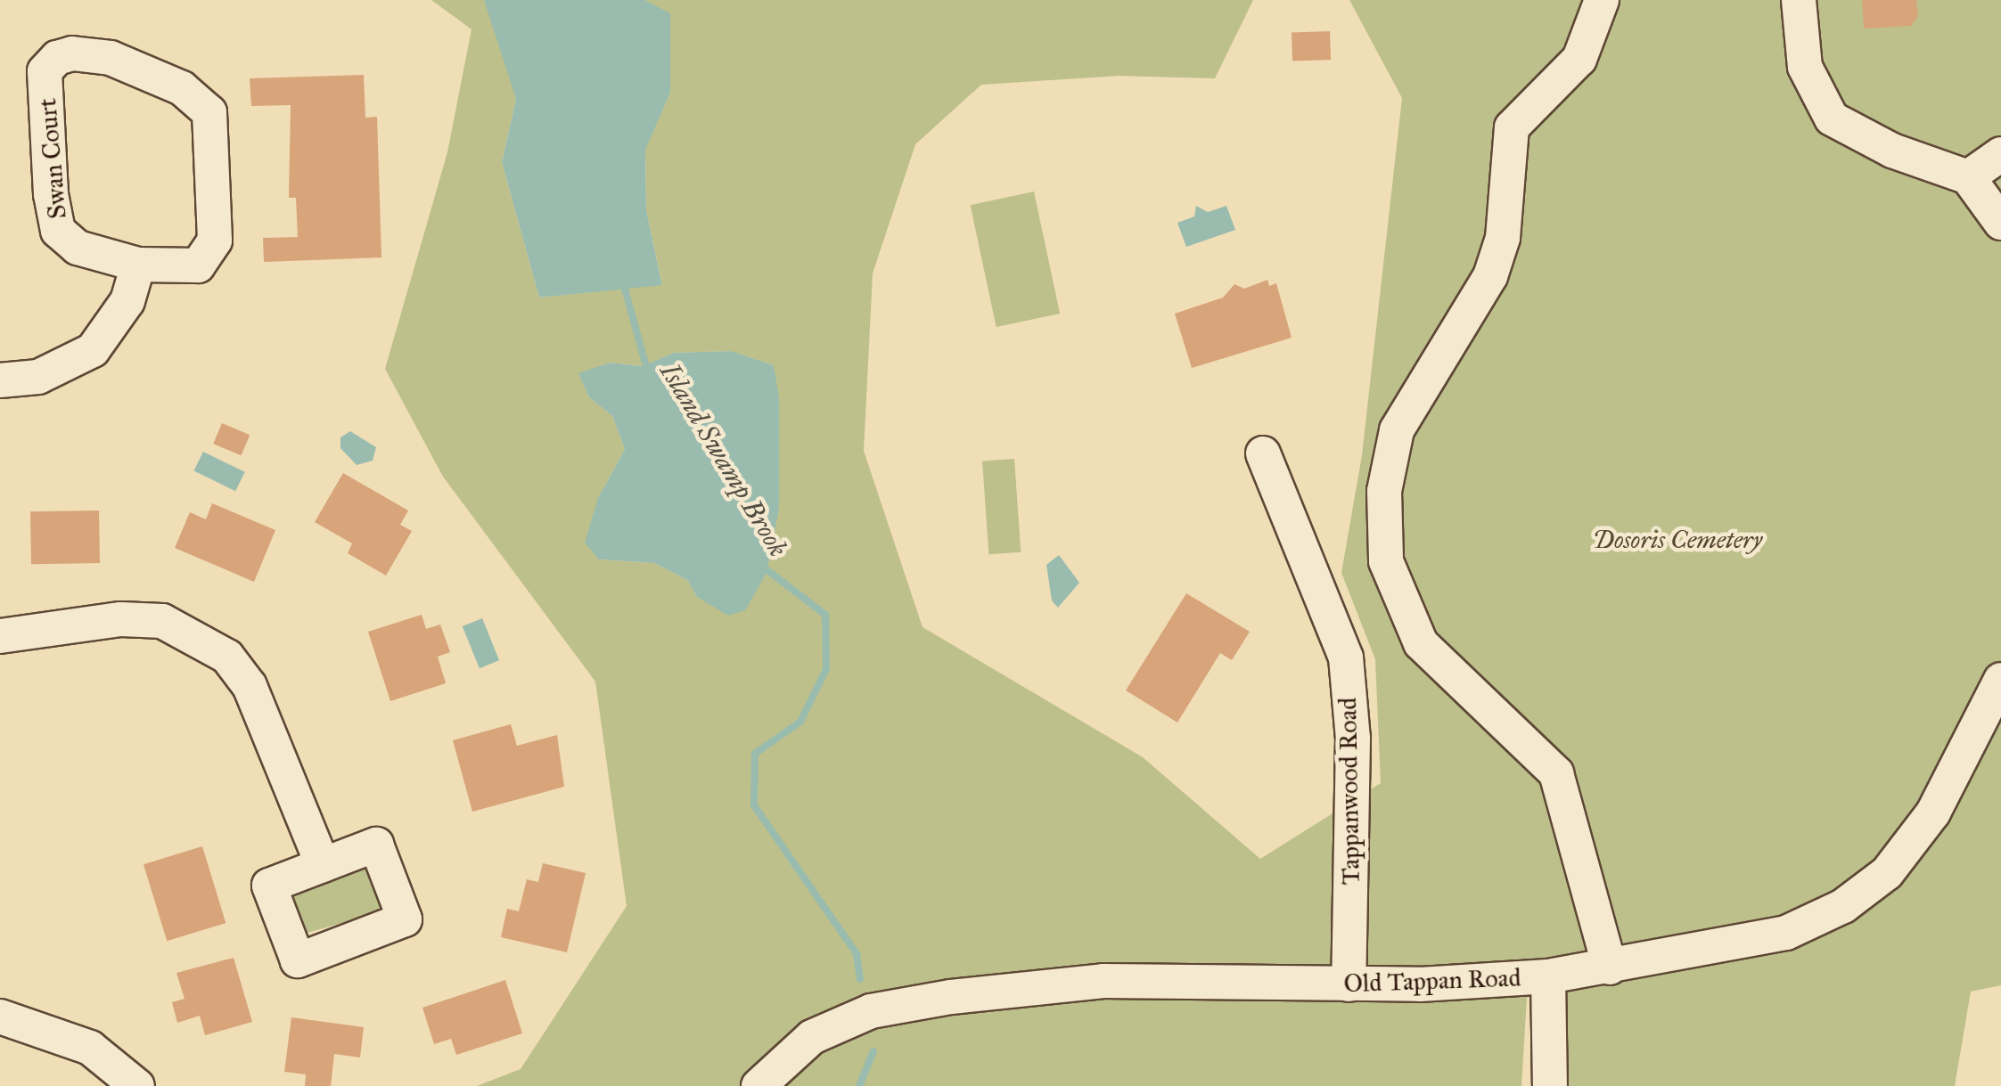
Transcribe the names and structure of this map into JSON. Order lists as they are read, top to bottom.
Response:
{
  "streets": {
    "street": ["Swan Court", "Tappanwood Road", "Old Tappan Road"]
  },
  "crossings": [
    ["Tappanwood Road", "Old Tappan Road"]
  ],
  "water": ["Island Swamp Brook"],
  "parks": ["Dosoris Cemetery"]
}
